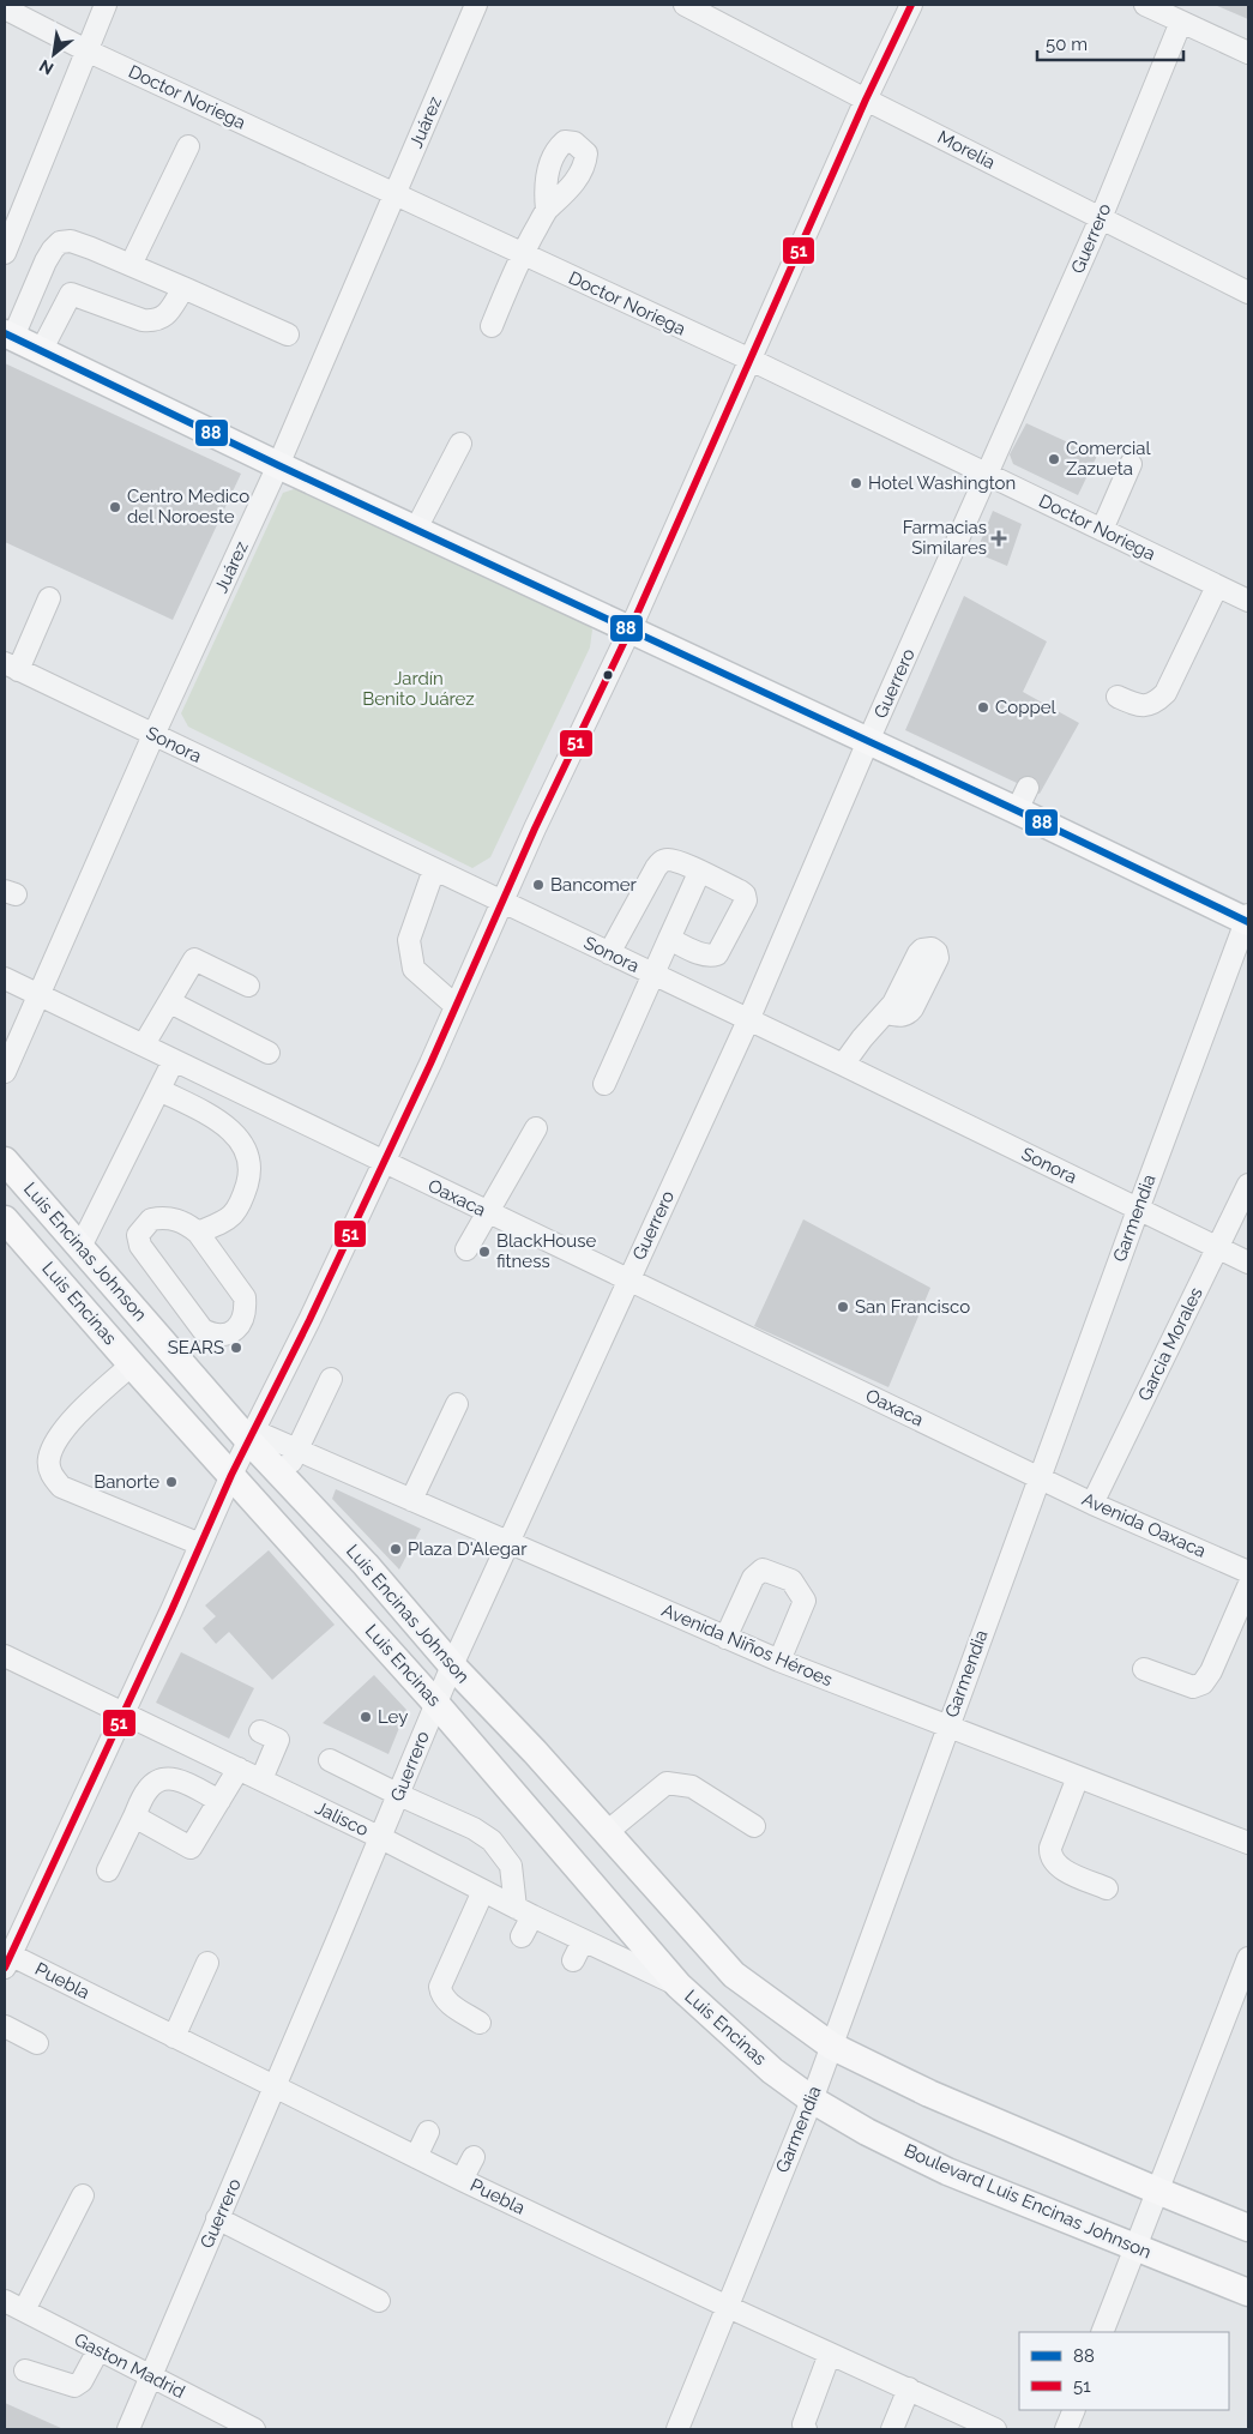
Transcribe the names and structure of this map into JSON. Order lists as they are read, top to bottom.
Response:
{
  "streets": {
    "main road": ["Luis Encinas Johnson", "Luis Encinas", "Boulevard Luis Encinas Johnson"],
    "street": [
      "Doctor Noriega",
      "Juárez",
      "Morelia",
      "Guerrero",
      "Sonora",
      "Oaxaca",
      "Garmendia",
      "Garcia Morales",
      "Avenida Oaxaca",
      "Avenida Niños Héroes",
      "Jalisco",
      "Puebla",
      "Gaston Madrid"
    ]
  },
  "crossings": [
    ["Doctor Noriega", "Juárez"],
    ["Doctor Noriega", "Guerrero"],
    ["Juárez", "Sonora"],
    ["Juárez", "Oaxaca"],
    ["Morelia", "Guerrero"],
    ["Guerrero", "Sonora"],
    ["Guerrero", "Oaxaca"],
    ["Guerrero", "Luis Encinas Johnson"],
    ["Guerrero", "Luis Encinas"],
    ["Guerrero", "Avenida Niños Héroes"],
    ["Guerrero", "Jalisco"],
    ["Guerrero", "Puebla"],
    ["Guerrero", "Gaston Madrid"],
    ["Sonora", "Garmendia"],
    ["Sonora", "Garcia Morales"],
    ["Oaxaca", "Garmendia"],
    ["Oaxaca", "Avenida Oaxaca"],
    ["Garmendia", "Luis Encinas Johnson"],
    ["Garmendia", "Luis Encinas"],
    ["Garmendia", "Avenida Oaxaca"],
    ["Garmendia", "Avenida Niños Héroes"],
    ["Garmendia", "Puebla"],
    ["Garmendia", "Boulevard Luis Encinas Johnson"],
    ["Luis Encinas Johnson", "Avenida Niños Héroes"],
    ["Luis Encinas", "Jalisco"],
    ["Luis Encinas", "Boulevard Luis Encinas Johnson"],
    ["Garcia Morales", "Avenida Oaxaca"]
  ],
  "parks": ["Jardín Benito Juárez"],
  "places": {
    "other": [
      "Comercial Zazueta",
      "Hotel Washington",
      "Centro Medico del Noroeste",
      "Coppel",
      "Bancomer",
      "BlackHouse fitness",
      "San Francisco",
      "SEARS",
      "Banorte",
      "Plaza D'Alegar",
      "Ley"
    ],
    "health": ["Farmacias Similares"]
  },
  "lines": ["transit line 51", "transit line 88"],
  "legend": ["88", "51"],
  "scale_bar": "50 m",
  "north": "bottom left"
}
